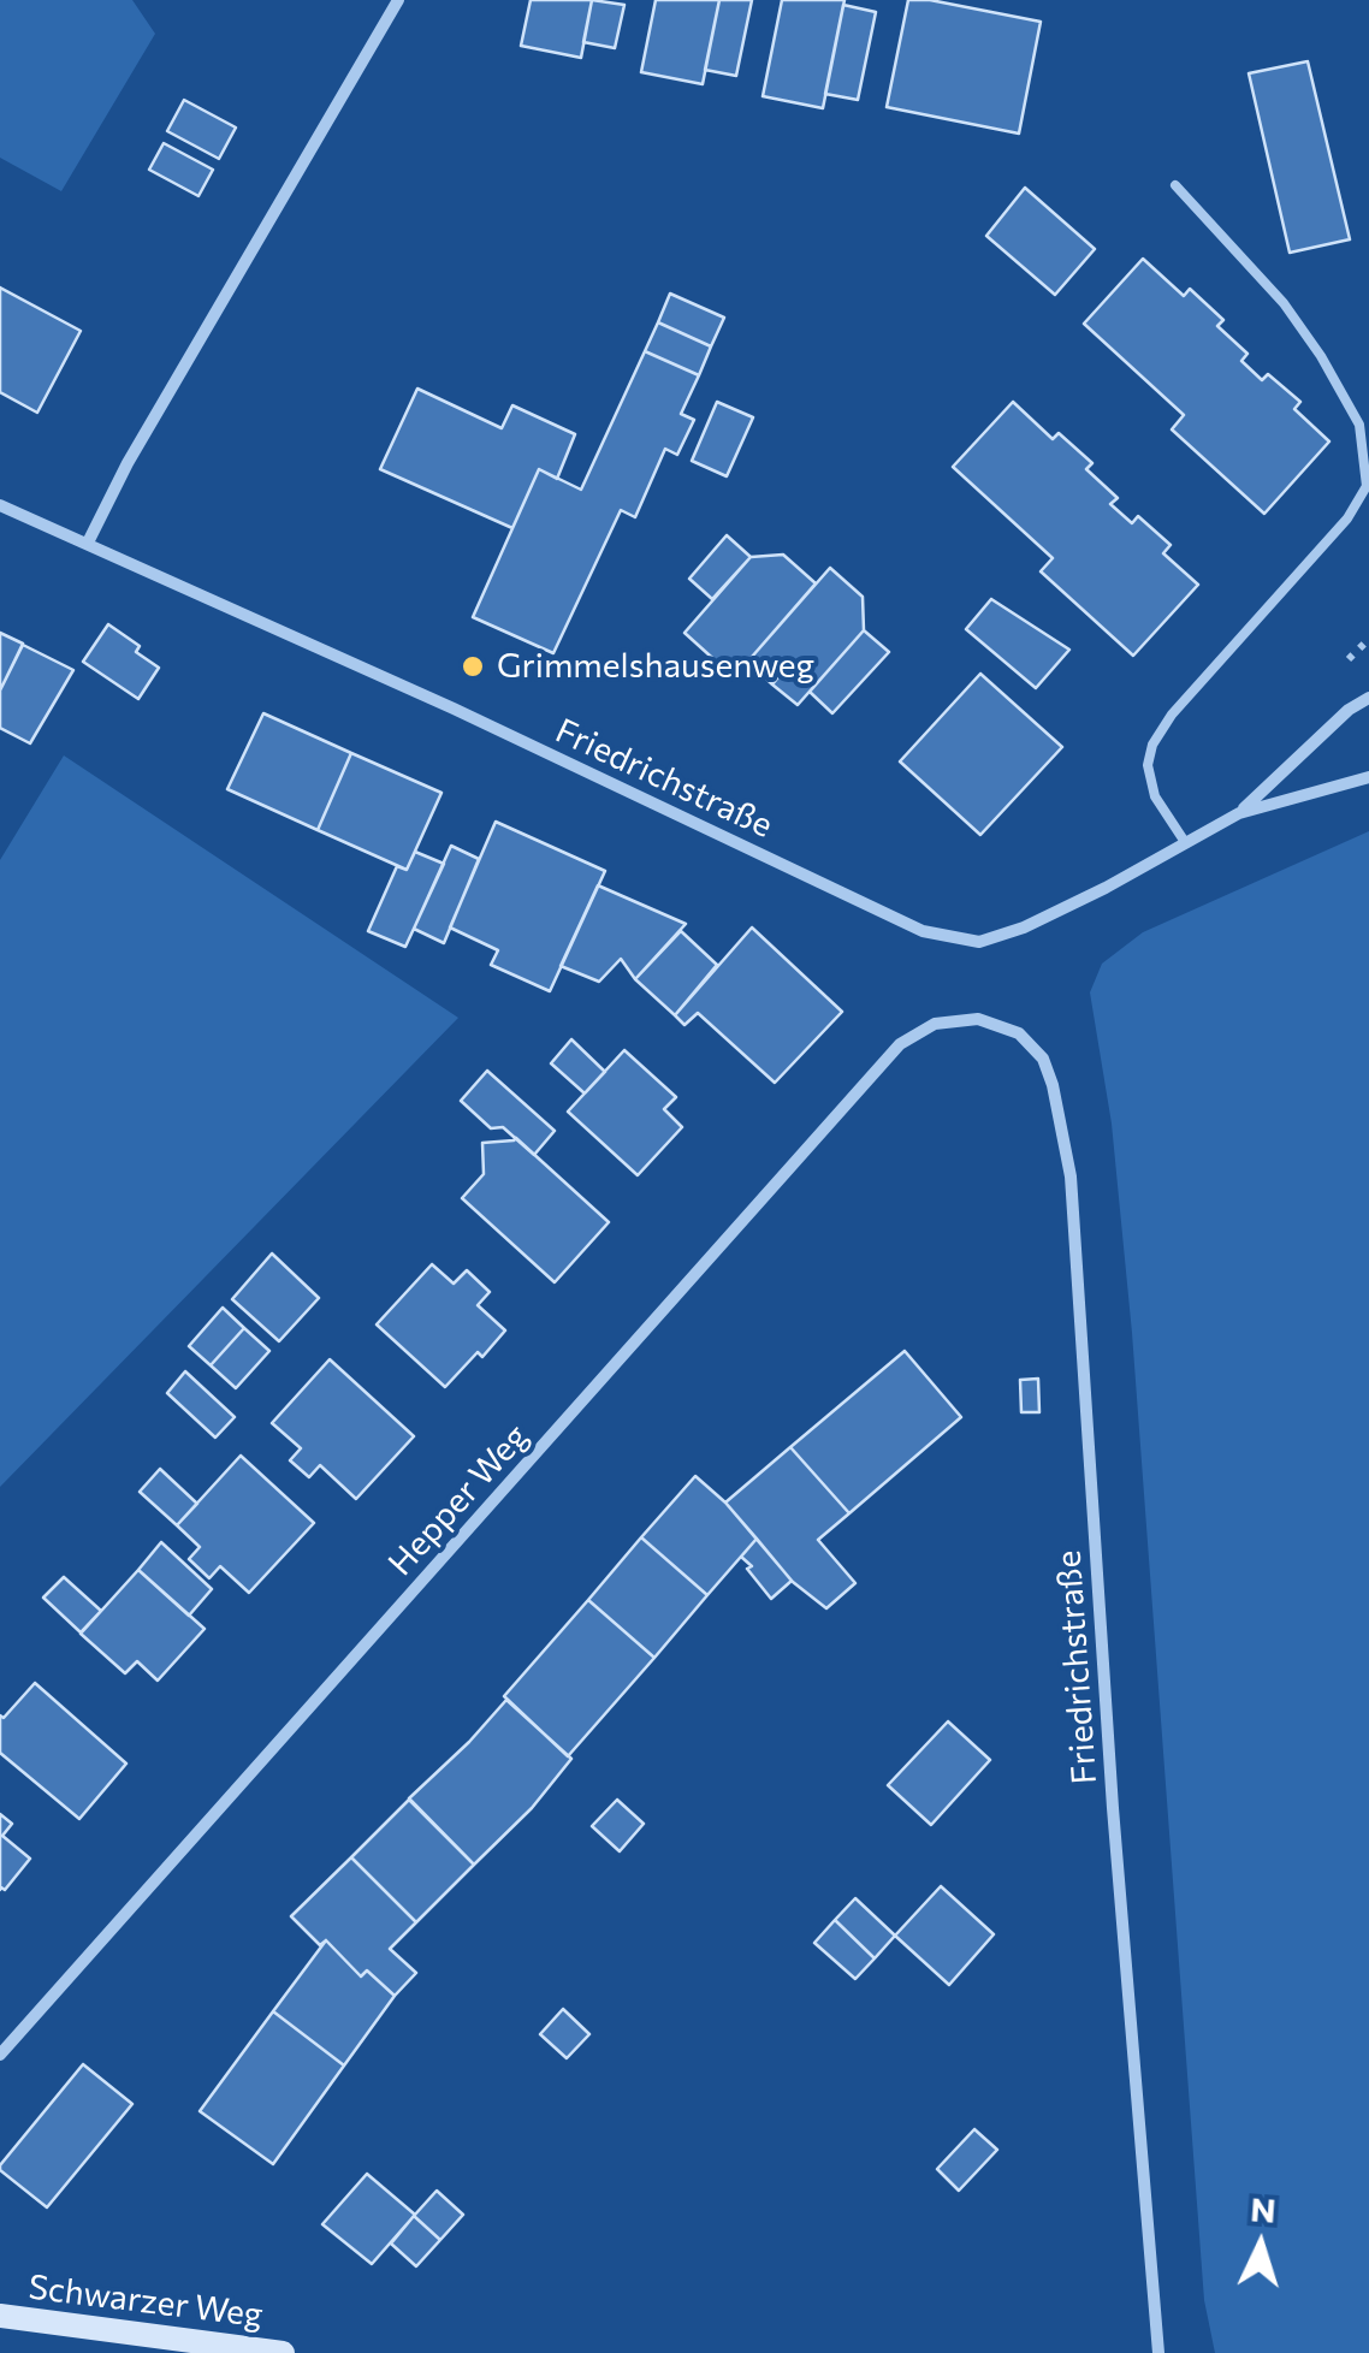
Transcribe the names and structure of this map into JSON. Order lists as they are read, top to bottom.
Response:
{
  "streets": {
    "street": ["Friedrichstraße", "Hepper Weg", "Schwarzer Weg"]
  },
  "crossings": [
    ["Friedrichstraße", "Hepper Weg"]
  ],
  "places": ["Grimmelshausenweg"],
  "north": "top"
}
